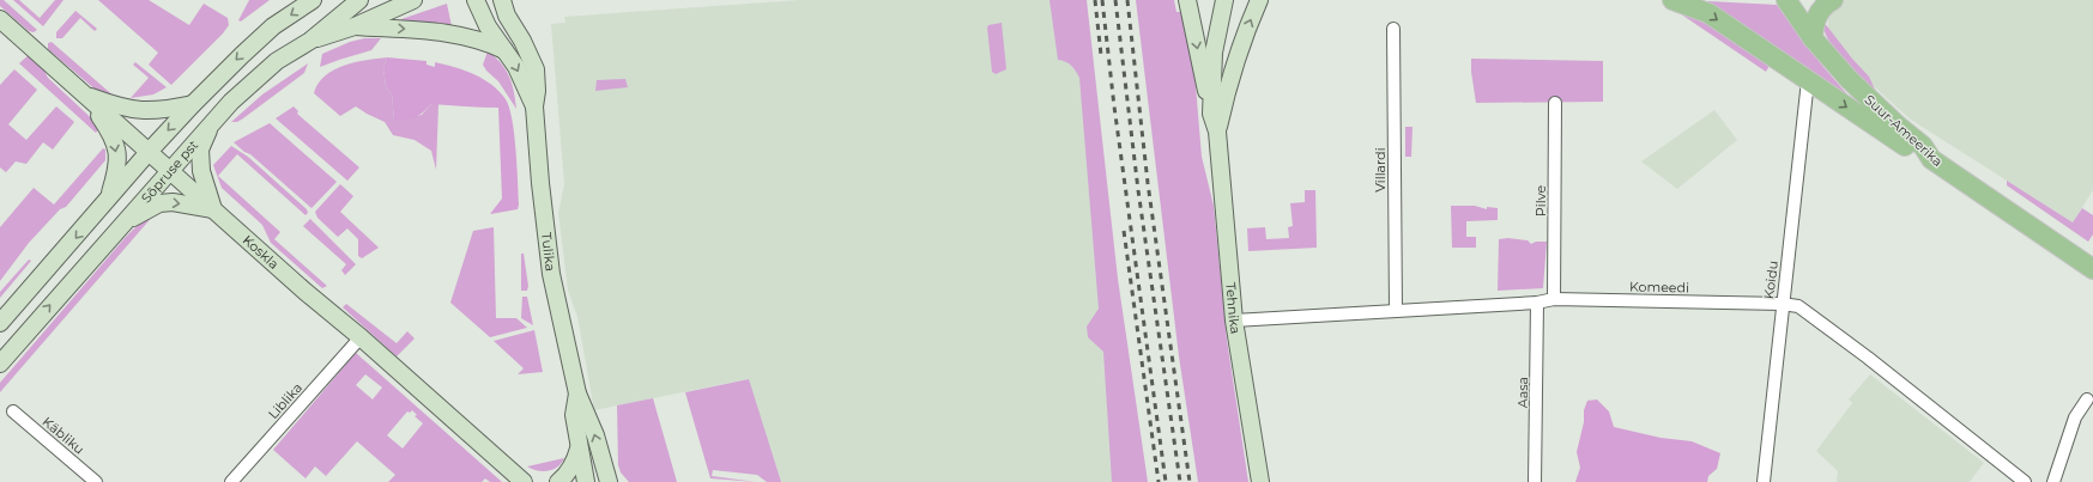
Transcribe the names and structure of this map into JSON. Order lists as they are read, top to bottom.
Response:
{
  "streets": {
    "main road": [
      "Suur-Ameerika",
      "Sõpruse pst",
      "Koskla",
      "Tulika",
      "Tehnika"
    ],
    "street": [
      "Villardi",
      "Pilve",
      "Koidu",
      "Komeedi",
      "Aasa",
      "Liblika",
      "Käbliku"
    ]
  },
  "crossings": [
    ["Sõpruse pst", "Koskla"],
    ["Villardi", "Komeedi"],
    ["Pilve", "Komeedi"],
    ["Koskla", "Liblika"],
    ["Koidu", "Komeedi"],
    ["Komeedi", "Tehnika"],
    ["Komeedi", "Aasa"]
  ]
}
